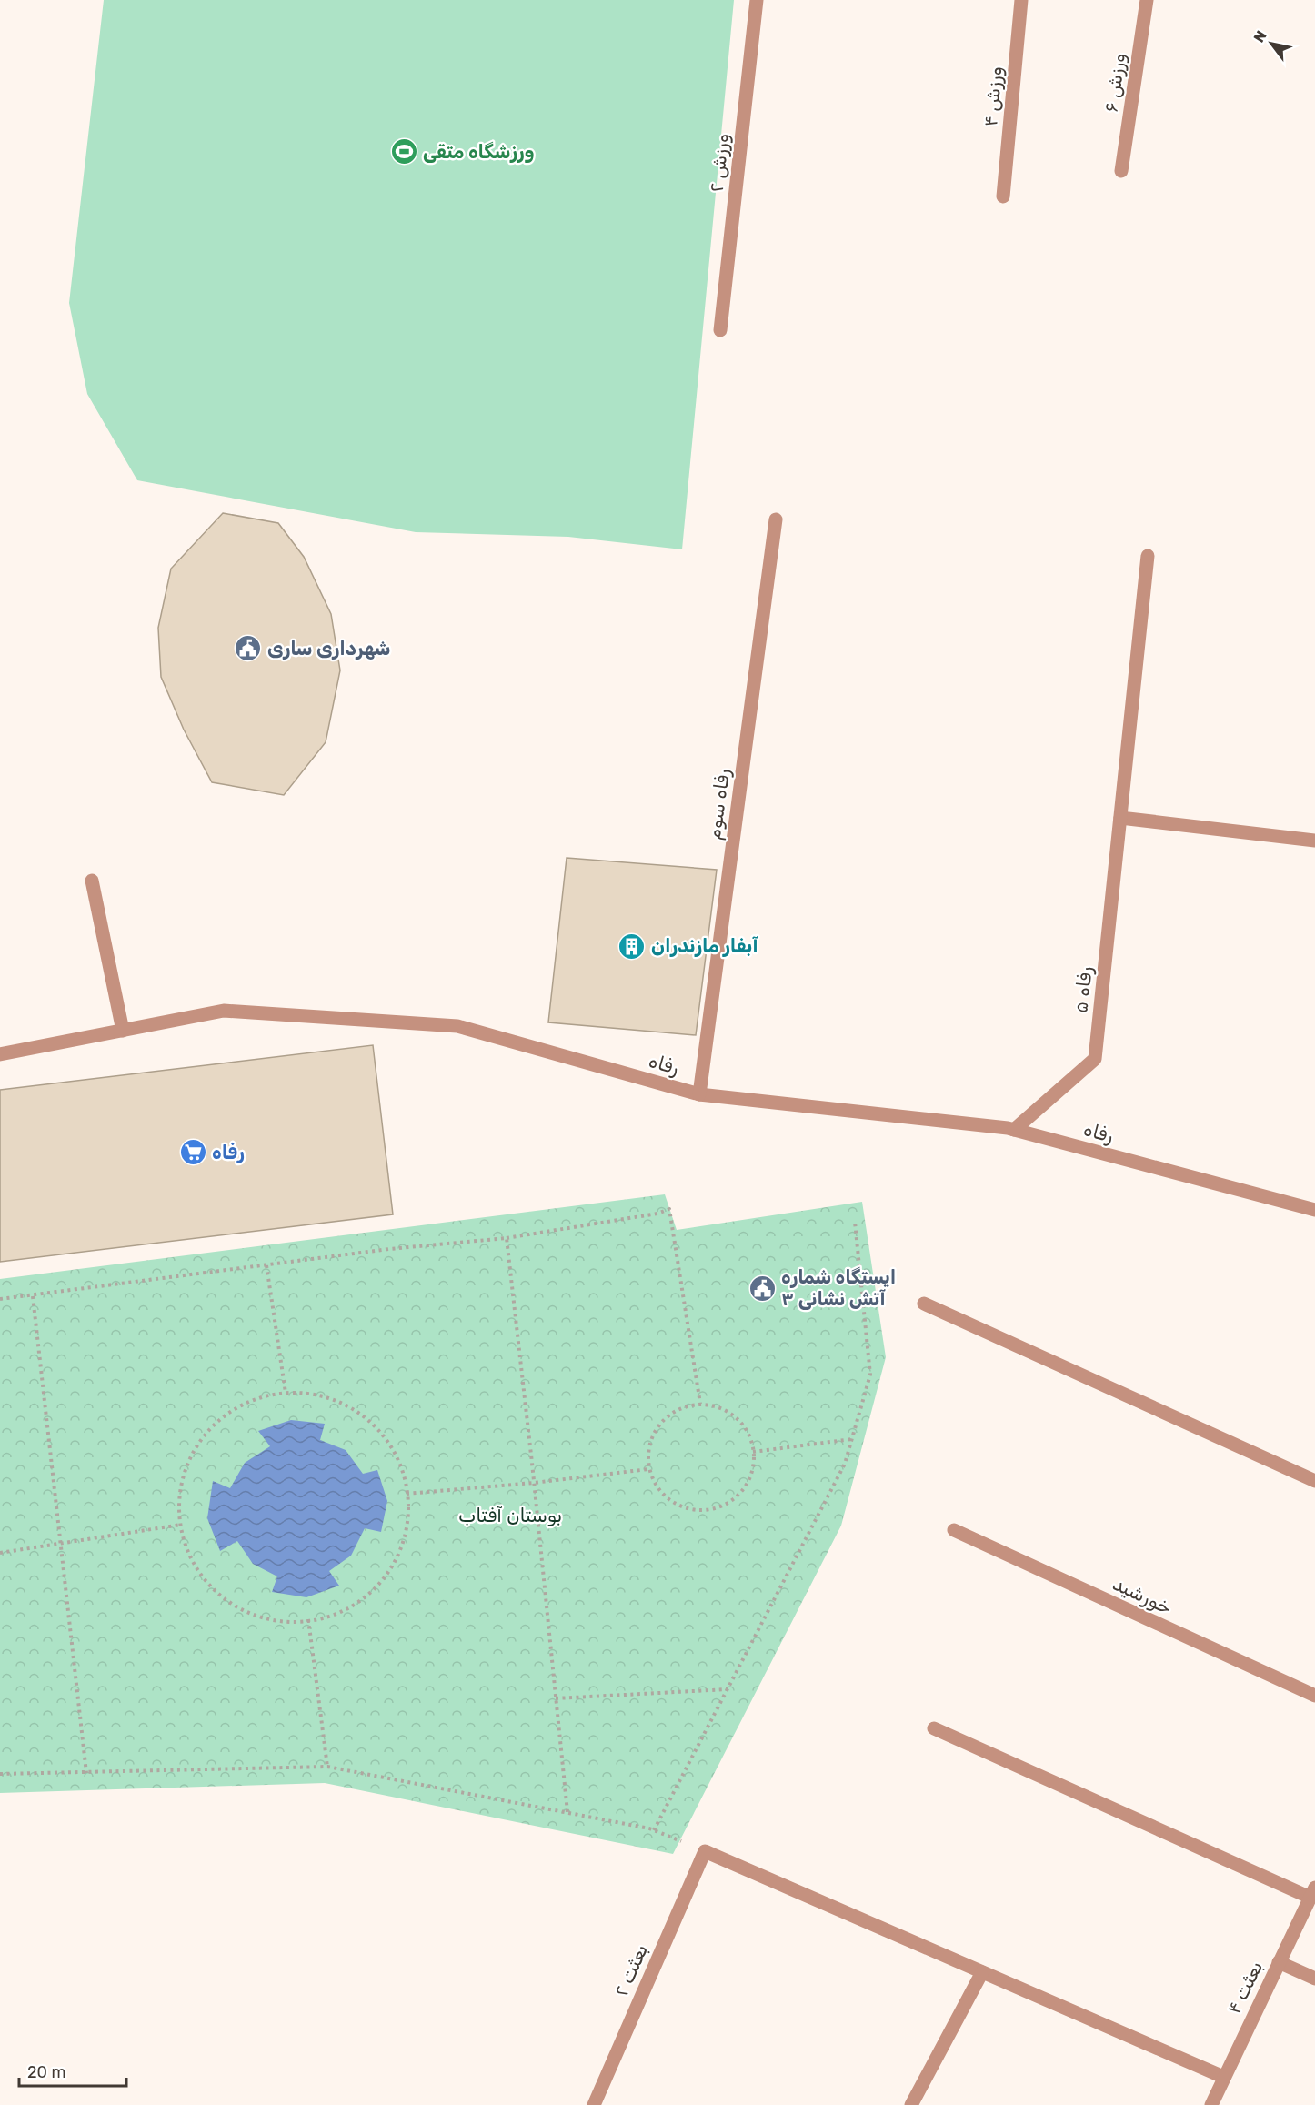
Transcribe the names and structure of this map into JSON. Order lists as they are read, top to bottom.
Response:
{
  "streets": {
    "street": [
      "ورزش ۶",
      "ورزش ۴",
      "ورزش ۲",
      "رفاه سوم",
      "رفاه ۵",
      "رفاه",
      "خورشید",
      "بعثت ۲",
      "بعثت ۴"
    ]
  },
  "crossings": [
    ["رفاه سوم", "رفاه"],
    ["رفاه ۵", "رفاه"]
  ],
  "parks": ["بوستان آفتاب"],
  "places": {
    "sports": ["ورزشگاه متقی"],
    "public building": ["شهرداری ساری", "ایستگاه شماره ۳ آتش نشانی"],
    "building": ["آبفار مازندران"],
    "supermarket": ["رفاه"]
  },
  "scale_bar": "20 m",
  "north": "top left"
}
